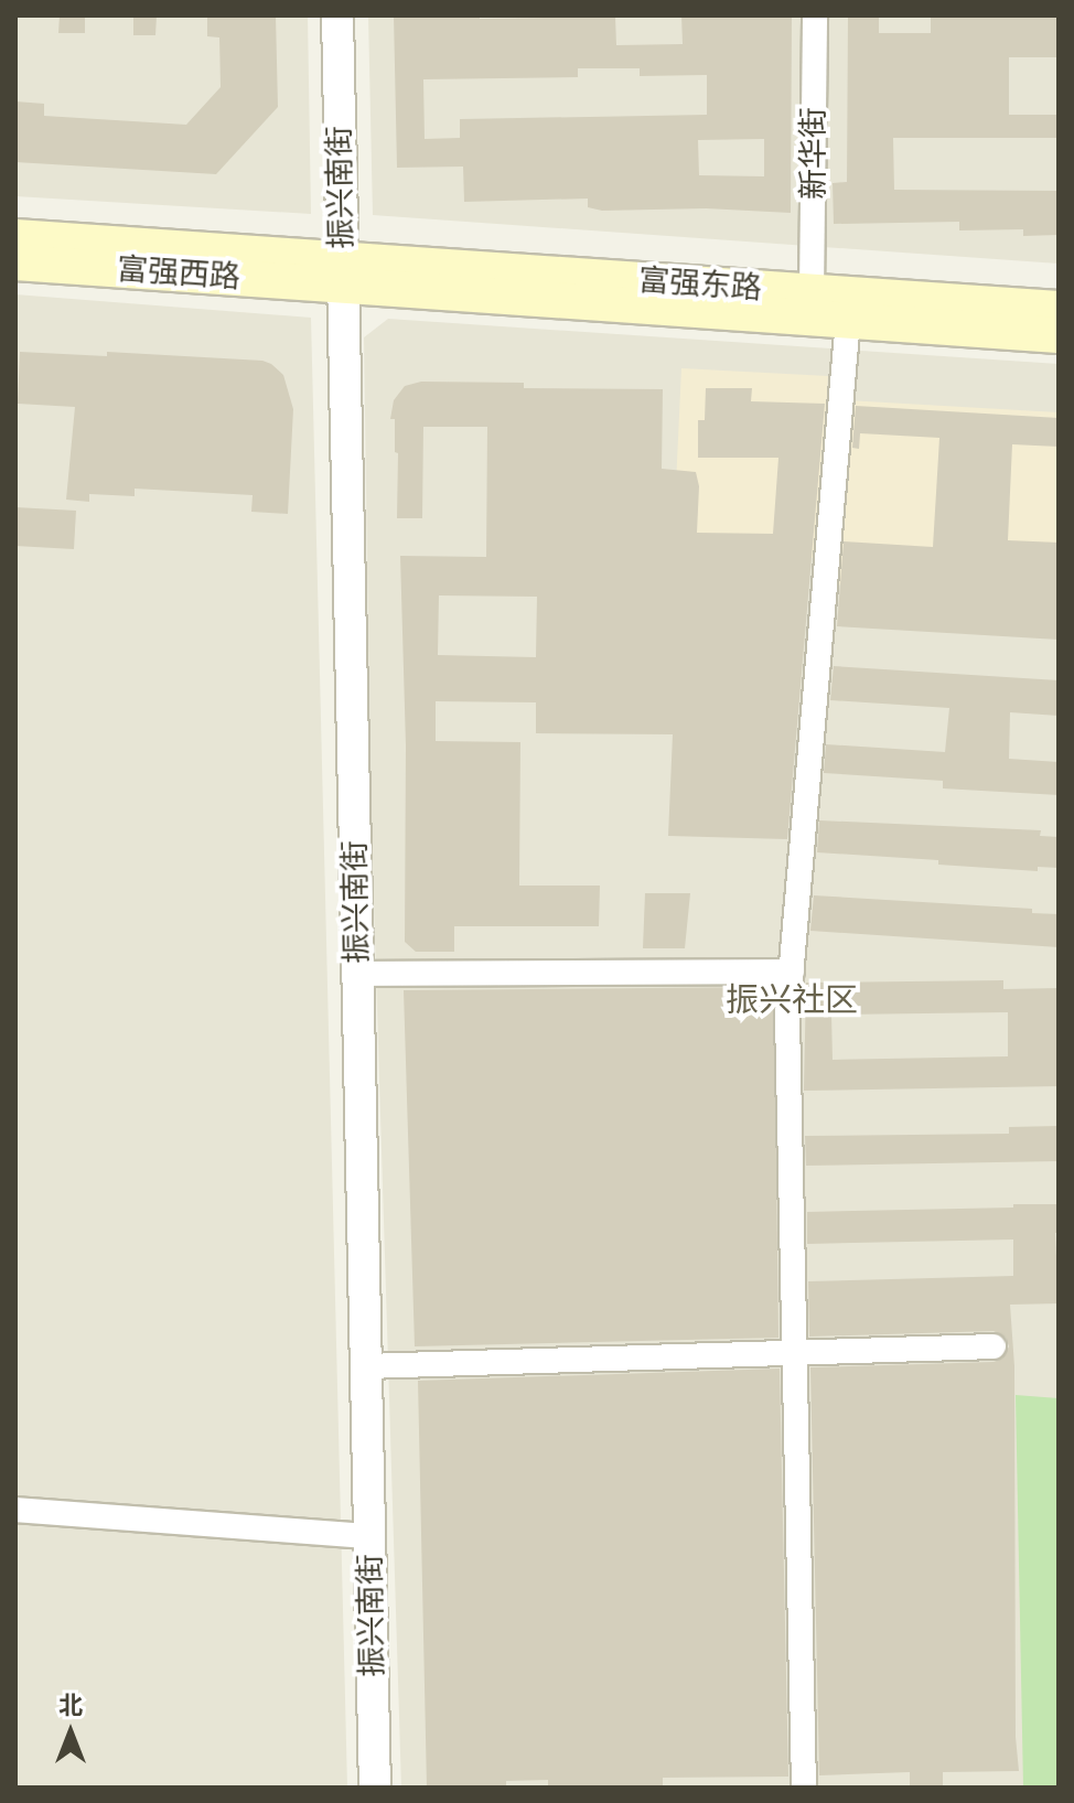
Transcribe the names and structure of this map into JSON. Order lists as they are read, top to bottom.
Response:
{
  "streets": {
    "main road": ["富强西路", "富强东路"],
    "street": ["新华街", "振兴南街"]
  },
  "crossings": [
    ["新华街", "富强东路"],
    ["振兴南街", "富强西路"],
    ["振兴南街", "富强东路"],
    ["富强西路", "富强东路"]
  ],
  "districts": ["振兴社区"],
  "north": "top"
}
